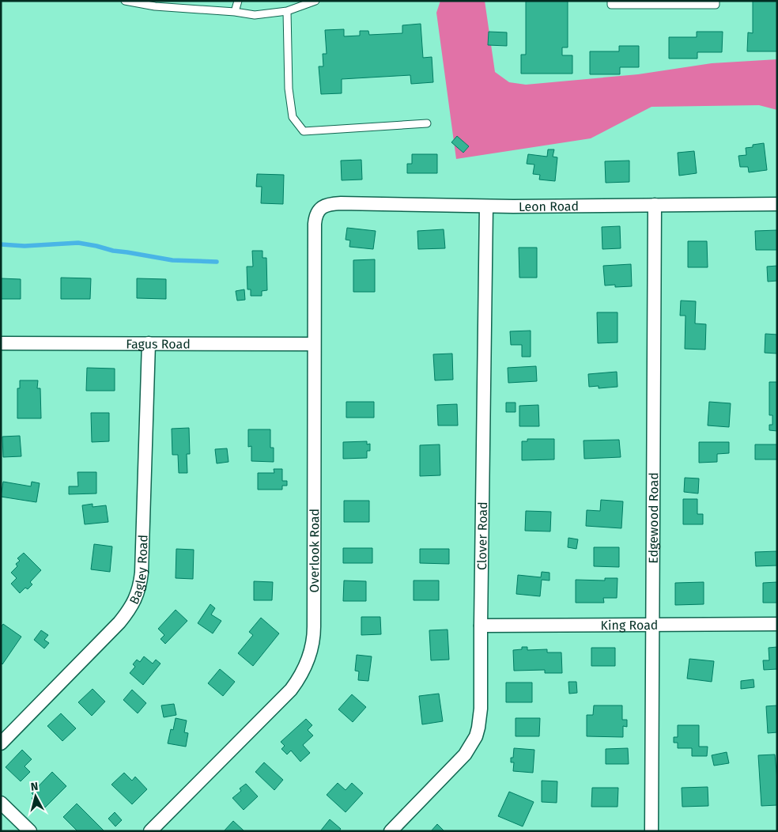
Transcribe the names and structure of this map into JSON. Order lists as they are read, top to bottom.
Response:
{
  "streets": {
    "street": [
      "Leon Road",
      "Fagus Road",
      "Edgewood Road",
      "Clover Road",
      "Overlook Road",
      "Bagley Road",
      "King Road"
    ]
  },
  "crossings": [
    ["Leon Road", "Edgewood Road"],
    ["Leon Road", "Clover Road"],
    ["Leon Road", "Overlook Road"],
    ["Fagus Road", "Overlook Road"],
    ["Fagus Road", "Bagley Road"],
    ["Edgewood Road", "King Road"],
    ["Clover Road", "King Road"]
  ],
  "north": "top"
}
